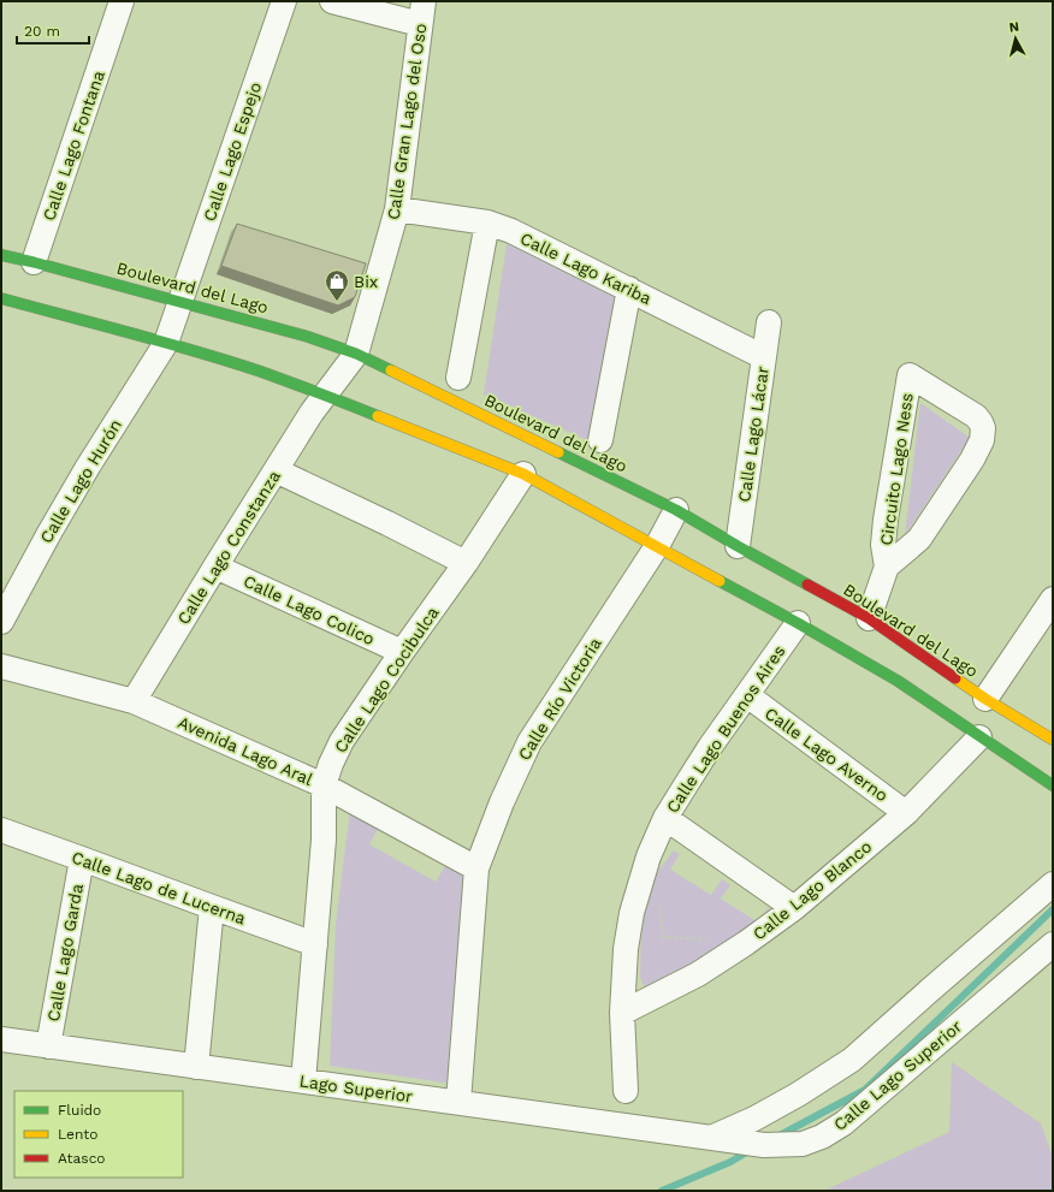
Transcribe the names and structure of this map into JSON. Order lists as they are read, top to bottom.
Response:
{
  "streets": {
    "street": [
      "Calle Gran Lago del Oso",
      "Calle Lago Fontana",
      "Calle Lago Espejo",
      "Calle Lago Kariba",
      "Boulevard del Lago",
      "Calle Lago Lácar",
      "Circuito Lago Ness",
      "Calle Lago Hurón",
      "Calle Lago Constanza",
      "Calle Lago Colico",
      "Calle Lago Cocibulca",
      "Calle Río Victoria",
      "Calle Lago Buenos Aires",
      "Avenida Lago Aral",
      "Calle Lago Averno",
      "Calle Lago de Lucerna",
      "Calle Lago Blanco",
      "Calle Lago Garda",
      "Calle Lago Superior",
      "Lago Superior"
    ]
  },
  "crossings": [
    ["Calle Gran Lago del Oso", "Calle Lago Kariba"],
    ["Calle Gran Lago del Oso", "Boulevard del Lago"],
    ["Calle Gran Lago del Oso", "Calle Lago Constanza"],
    ["Calle Lago Fontana", "Boulevard del Lago"],
    ["Calle Lago Espejo", "Boulevard del Lago"],
    ["Calle Lago Espejo", "Calle Lago Hurón"],
    ["Calle Lago Kariba", "Calle Lago Lácar"],
    ["Boulevard del Lago", "Calle Lago Lácar"],
    ["Boulevard del Lago", "Circuito Lago Ness"],
    ["Boulevard del Lago", "Calle Lago Constanza"],
    ["Boulevard del Lago", "Calle Río Victoria"],
    ["Calle Lago Constanza", "Calle Lago Colico"],
    ["Calle Lago Constanza", "Avenida Lago Aral"],
    ["Calle Lago Colico", "Calle Lago Cocibulca"],
    ["Calle Lago Cocibulca", "Avenida Lago Aral"],
    ["Calle Lago Cocibulca", "Calle Lago de Lucerna"],
    ["Calle Lago Cocibulca", "Lago Superior"],
    ["Calle Río Victoria", "Avenida Lago Aral"],
    ["Calle Río Victoria", "Lago Superior"],
    ["Calle Lago Buenos Aires", "Calle Lago Averno"],
    ["Calle Lago Buenos Aires", "Calle Lago Blanco"],
    ["Calle Lago Averno", "Calle Lago Blanco"],
    ["Calle Lago de Lucerna", "Calle Lago Garda"],
    ["Calle Lago Garda", "Lago Superior"],
    ["Calle Lago Superior", "Lago Superior"]
  ],
  "places": {
    "shop": ["Bix"]
  },
  "legend": ["Fluido", "Lento", "Atasco"],
  "scale_bar": "20 m",
  "north": "top"
}
